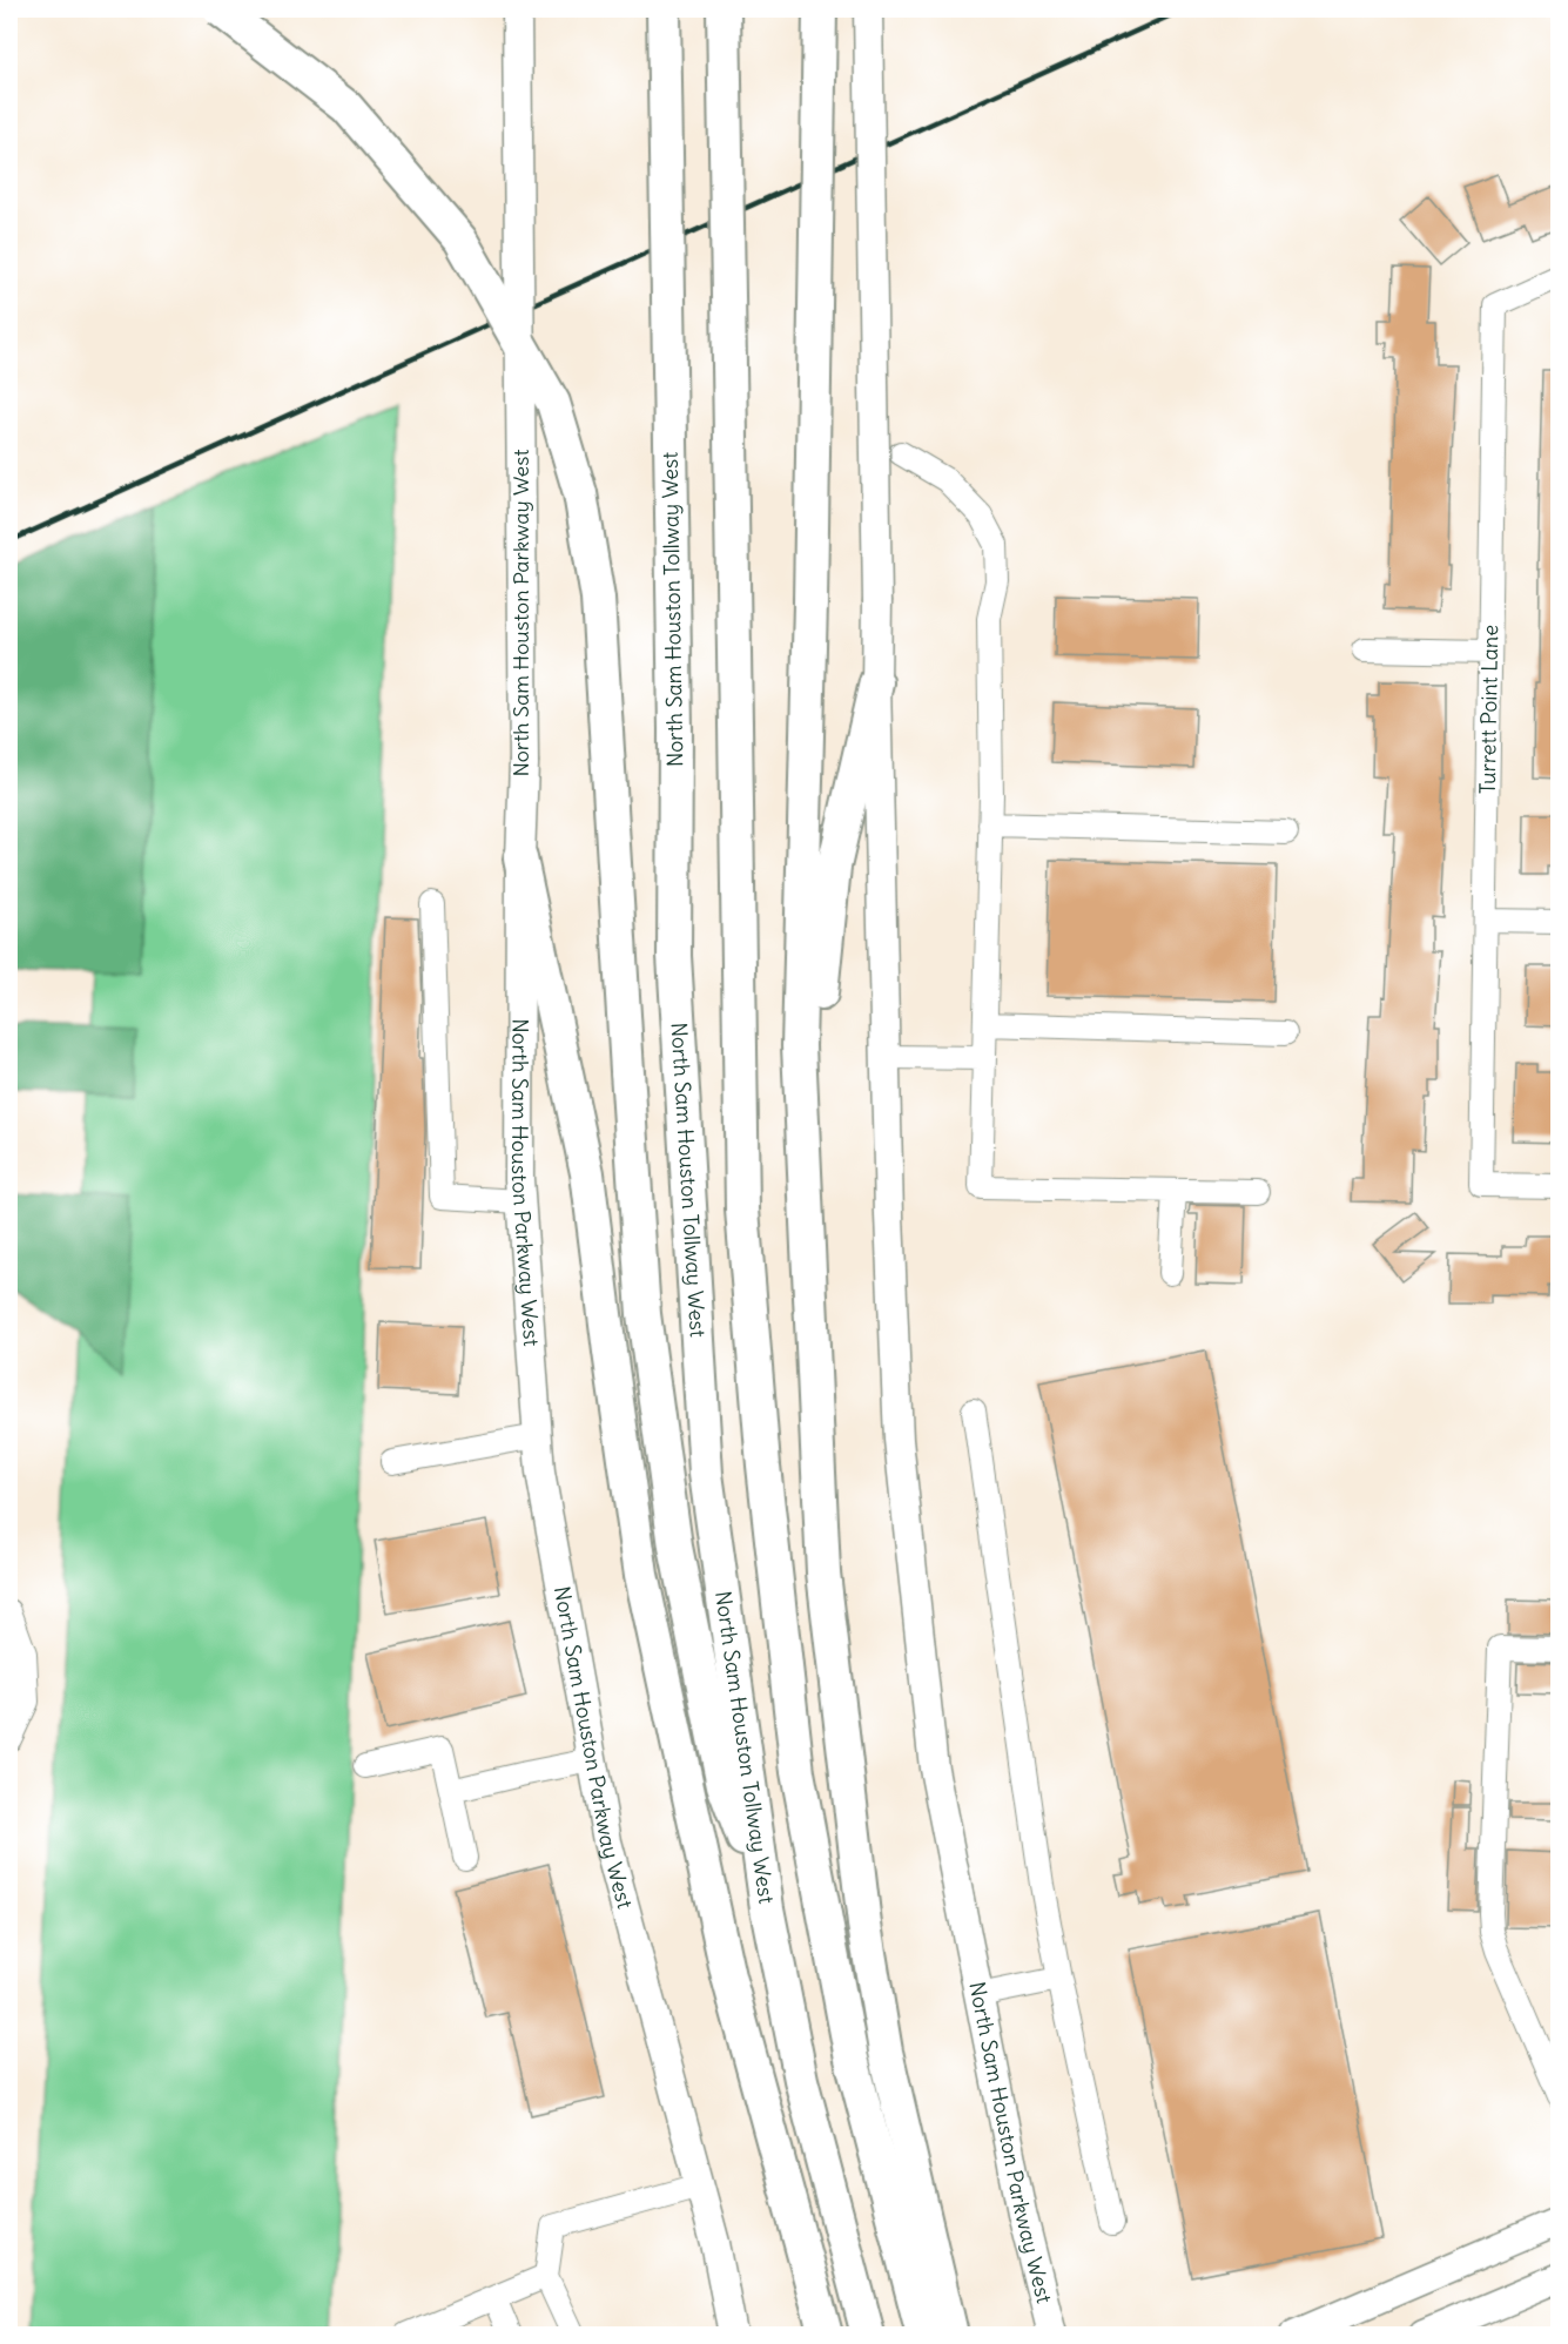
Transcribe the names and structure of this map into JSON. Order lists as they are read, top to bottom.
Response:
{
  "streets": {
    "highway": ["North Sam Houston Tollway West"],
    "main road": ["North Sam Houston Parkway West"],
    "street": ["Turrett Point Lane"]
  }
}
